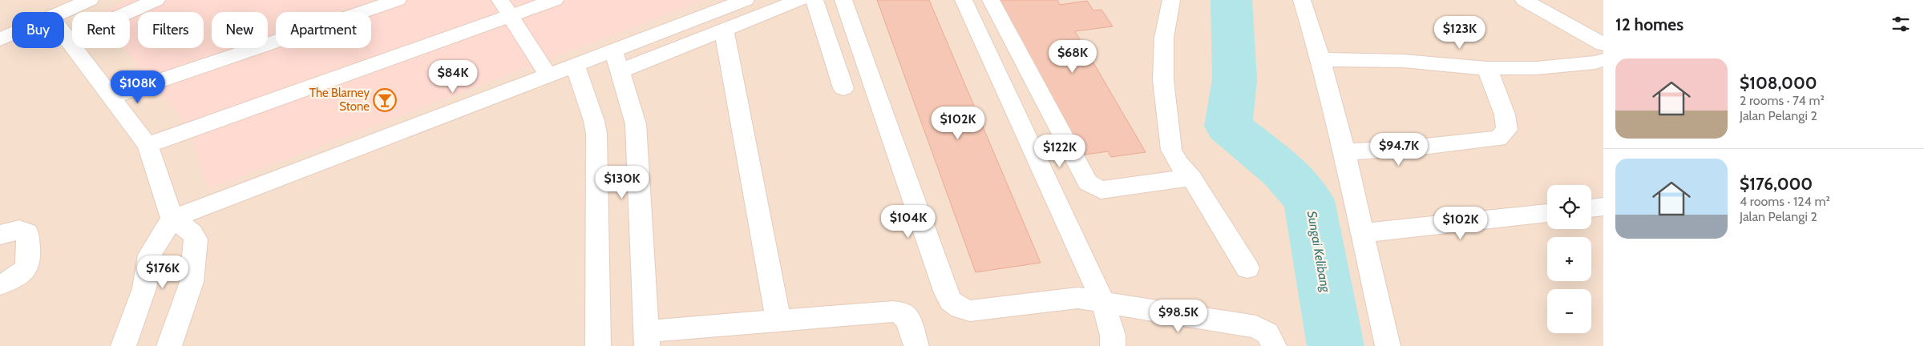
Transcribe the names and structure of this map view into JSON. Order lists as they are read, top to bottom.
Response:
{
  "water": ["Sungai Kelibang"],
  "places": {
    "bar": ["The Blarney Stone"]
  },
  "page": {
    "heading": "12 homes",
    "chip": [
      "Buy",
      "Rent",
      "Filters",
      "New",
      "Apartment"
    ],
    "price": [
      "$123K",
      "$68K",
      "$84K",
      "$108K",
      "$102K",
      "$94.7K",
      "$122K",
      "$130K",
      "$104K",
      "$102K",
      "$176K",
      "$98.5K"
    ],
    "list": [
      {
        "name": "$108,000",
        "note": "2 rooms · 74 m² · Jalan Pelangi 2"
      },
      {
        "name": "$176,000",
        "note": "4 rooms · 124 m² · Jalan Pelangi 2"
      }
    ],
    "map_buttons": ["+", "−"]
  }
}
